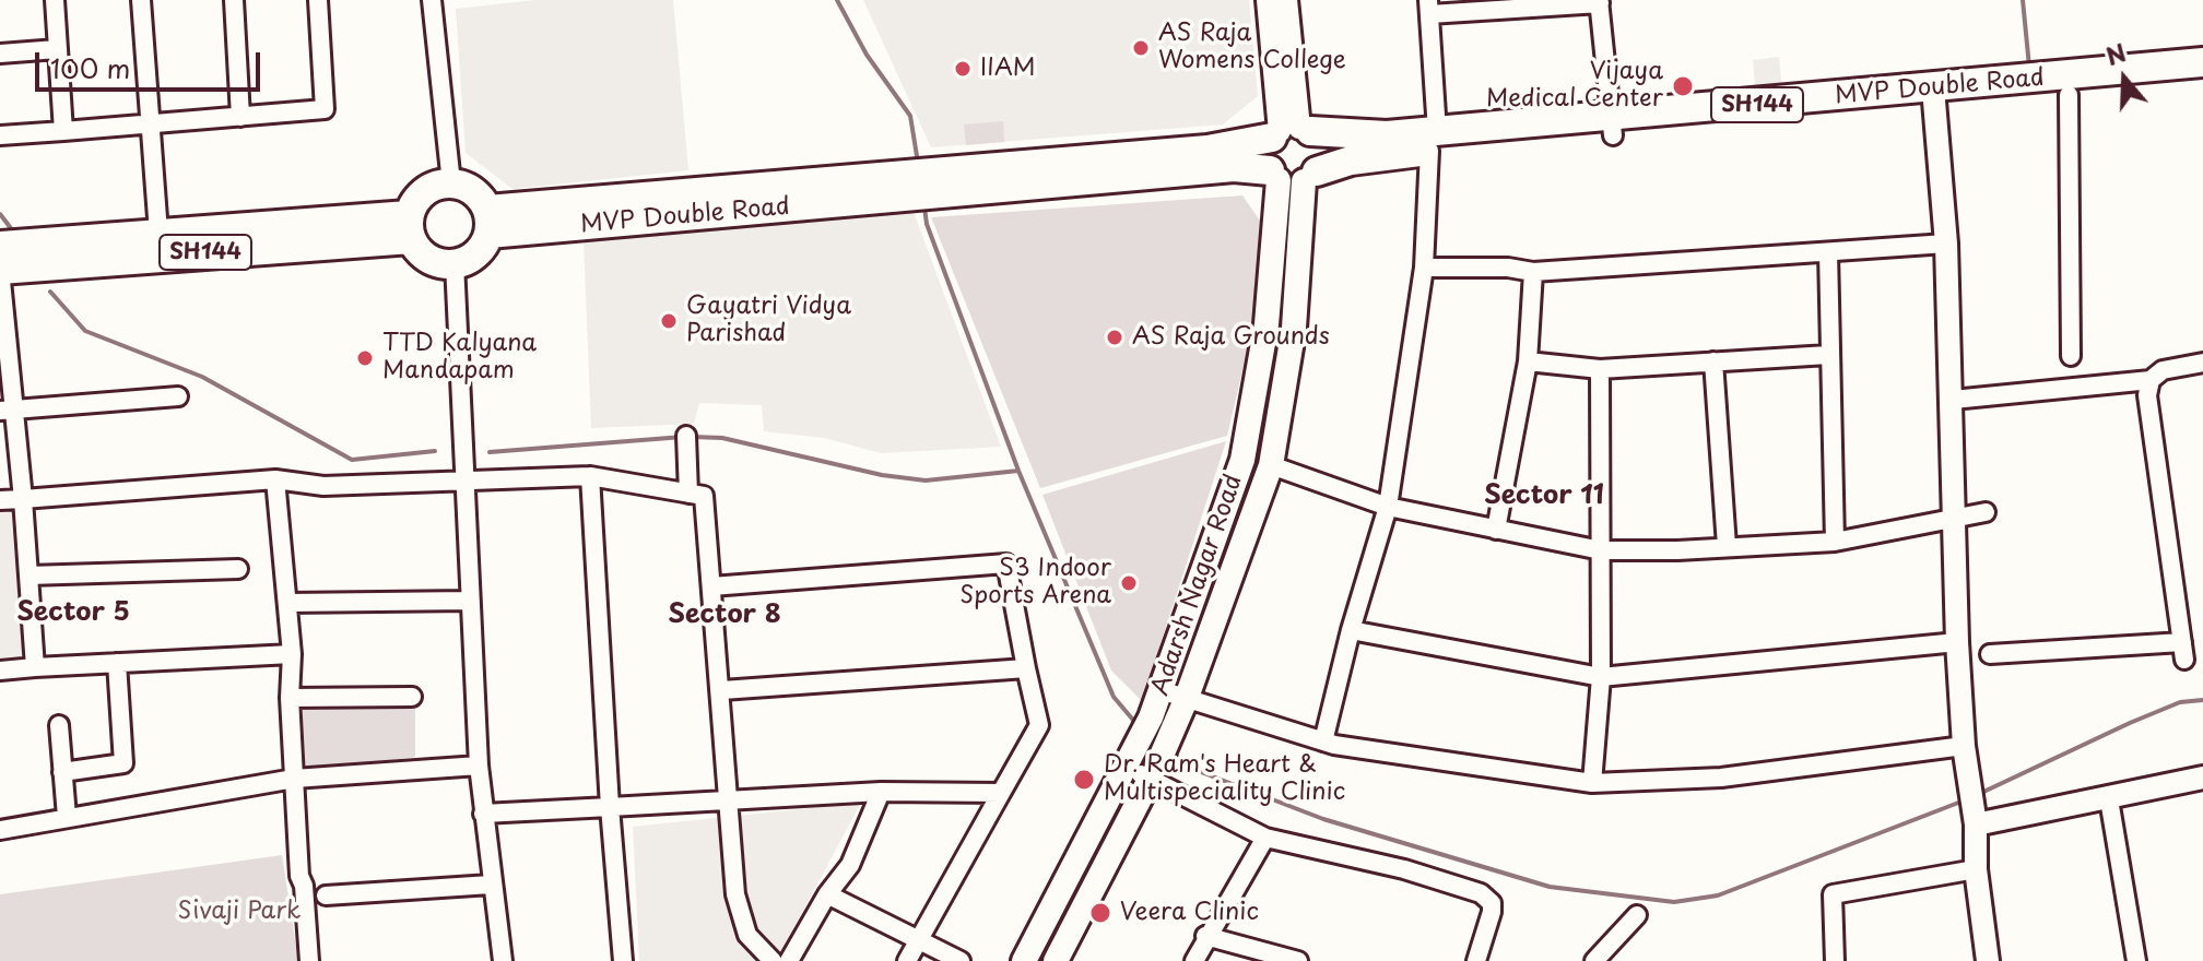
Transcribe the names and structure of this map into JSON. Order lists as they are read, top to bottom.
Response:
{
  "streets": {
    "main road": ["MVP Double Road", "SH144", "Adarsh Nagar Road"]
  },
  "crossings": [
    ["MVP Double Road", "SH144"],
    ["MVP Double Road", "Adarsh Nagar Road"]
  ],
  "districts": ["Sector 11", "Sector 5", "Sector 8"],
  "parks": ["Sivaji Park"],
  "places": [
    "AS Raja Womens College",
    "IIAM",
    "Vijaya Medical Center",
    "Gayatri Vidya Parishad",
    "AS Raja Grounds",
    "TTD Kalyana Mandapam",
    "S3 Indoor Sports Arena",
    "Dr. Ram's Heart & Multispeciality Clinic",
    "Veera Clinic"
  ],
  "scale_bar": "100 m",
  "north": "top"
}
